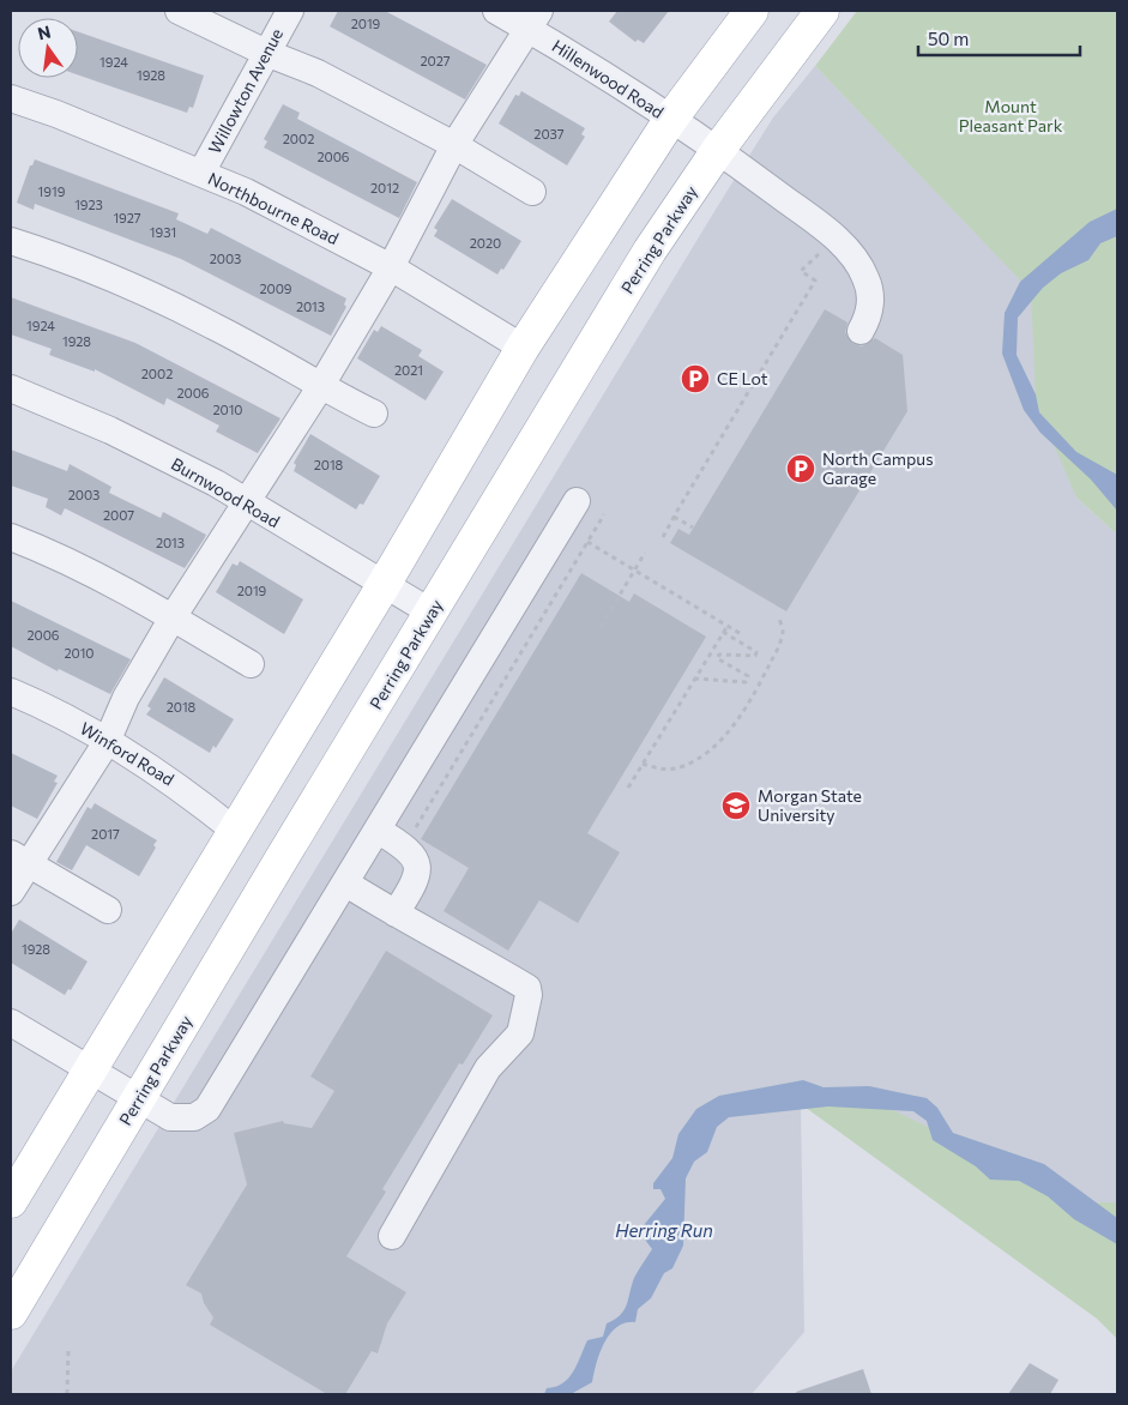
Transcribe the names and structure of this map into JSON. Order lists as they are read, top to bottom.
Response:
{
  "streets": {
    "main road": ["Perring Parkway"],
    "street": [
      "Hillenwood Road",
      "Willowton Avenue",
      "Northbourne Road",
      "Burnwood Road",
      "Winford Road"
    ]
  },
  "crossings": [
    ["Hillenwood Road", "Perring Parkway"],
    ["Willowton Avenue", "Northbourne Road"],
    ["Perring Parkway", "Burnwood Road"]
  ],
  "water": ["Herring Run"],
  "parks": ["Mount Pleasant Park"],
  "places": {
    "parking": ["CE Lot", "North Campus Garage"],
    "school or university": ["Morgan State University"]
  },
  "house_numbers": [
    "2019",
    "2027",
    "1924",
    "1928",
    "2037",
    "2002",
    "2006",
    "2012",
    "1919",
    "1923",
    "1927",
    "1931",
    "2020",
    "2003",
    "2009",
    "2013",
    "1924",
    "1928",
    "2021",
    "2002",
    "2006",
    "2010",
    "2018",
    "2003",
    "2007",
    "2013",
    "2019",
    "2006",
    "2010",
    "2018",
    "2017",
    "1928"
  ],
  "scale_bar": "50 m",
  "north": "top"
}
